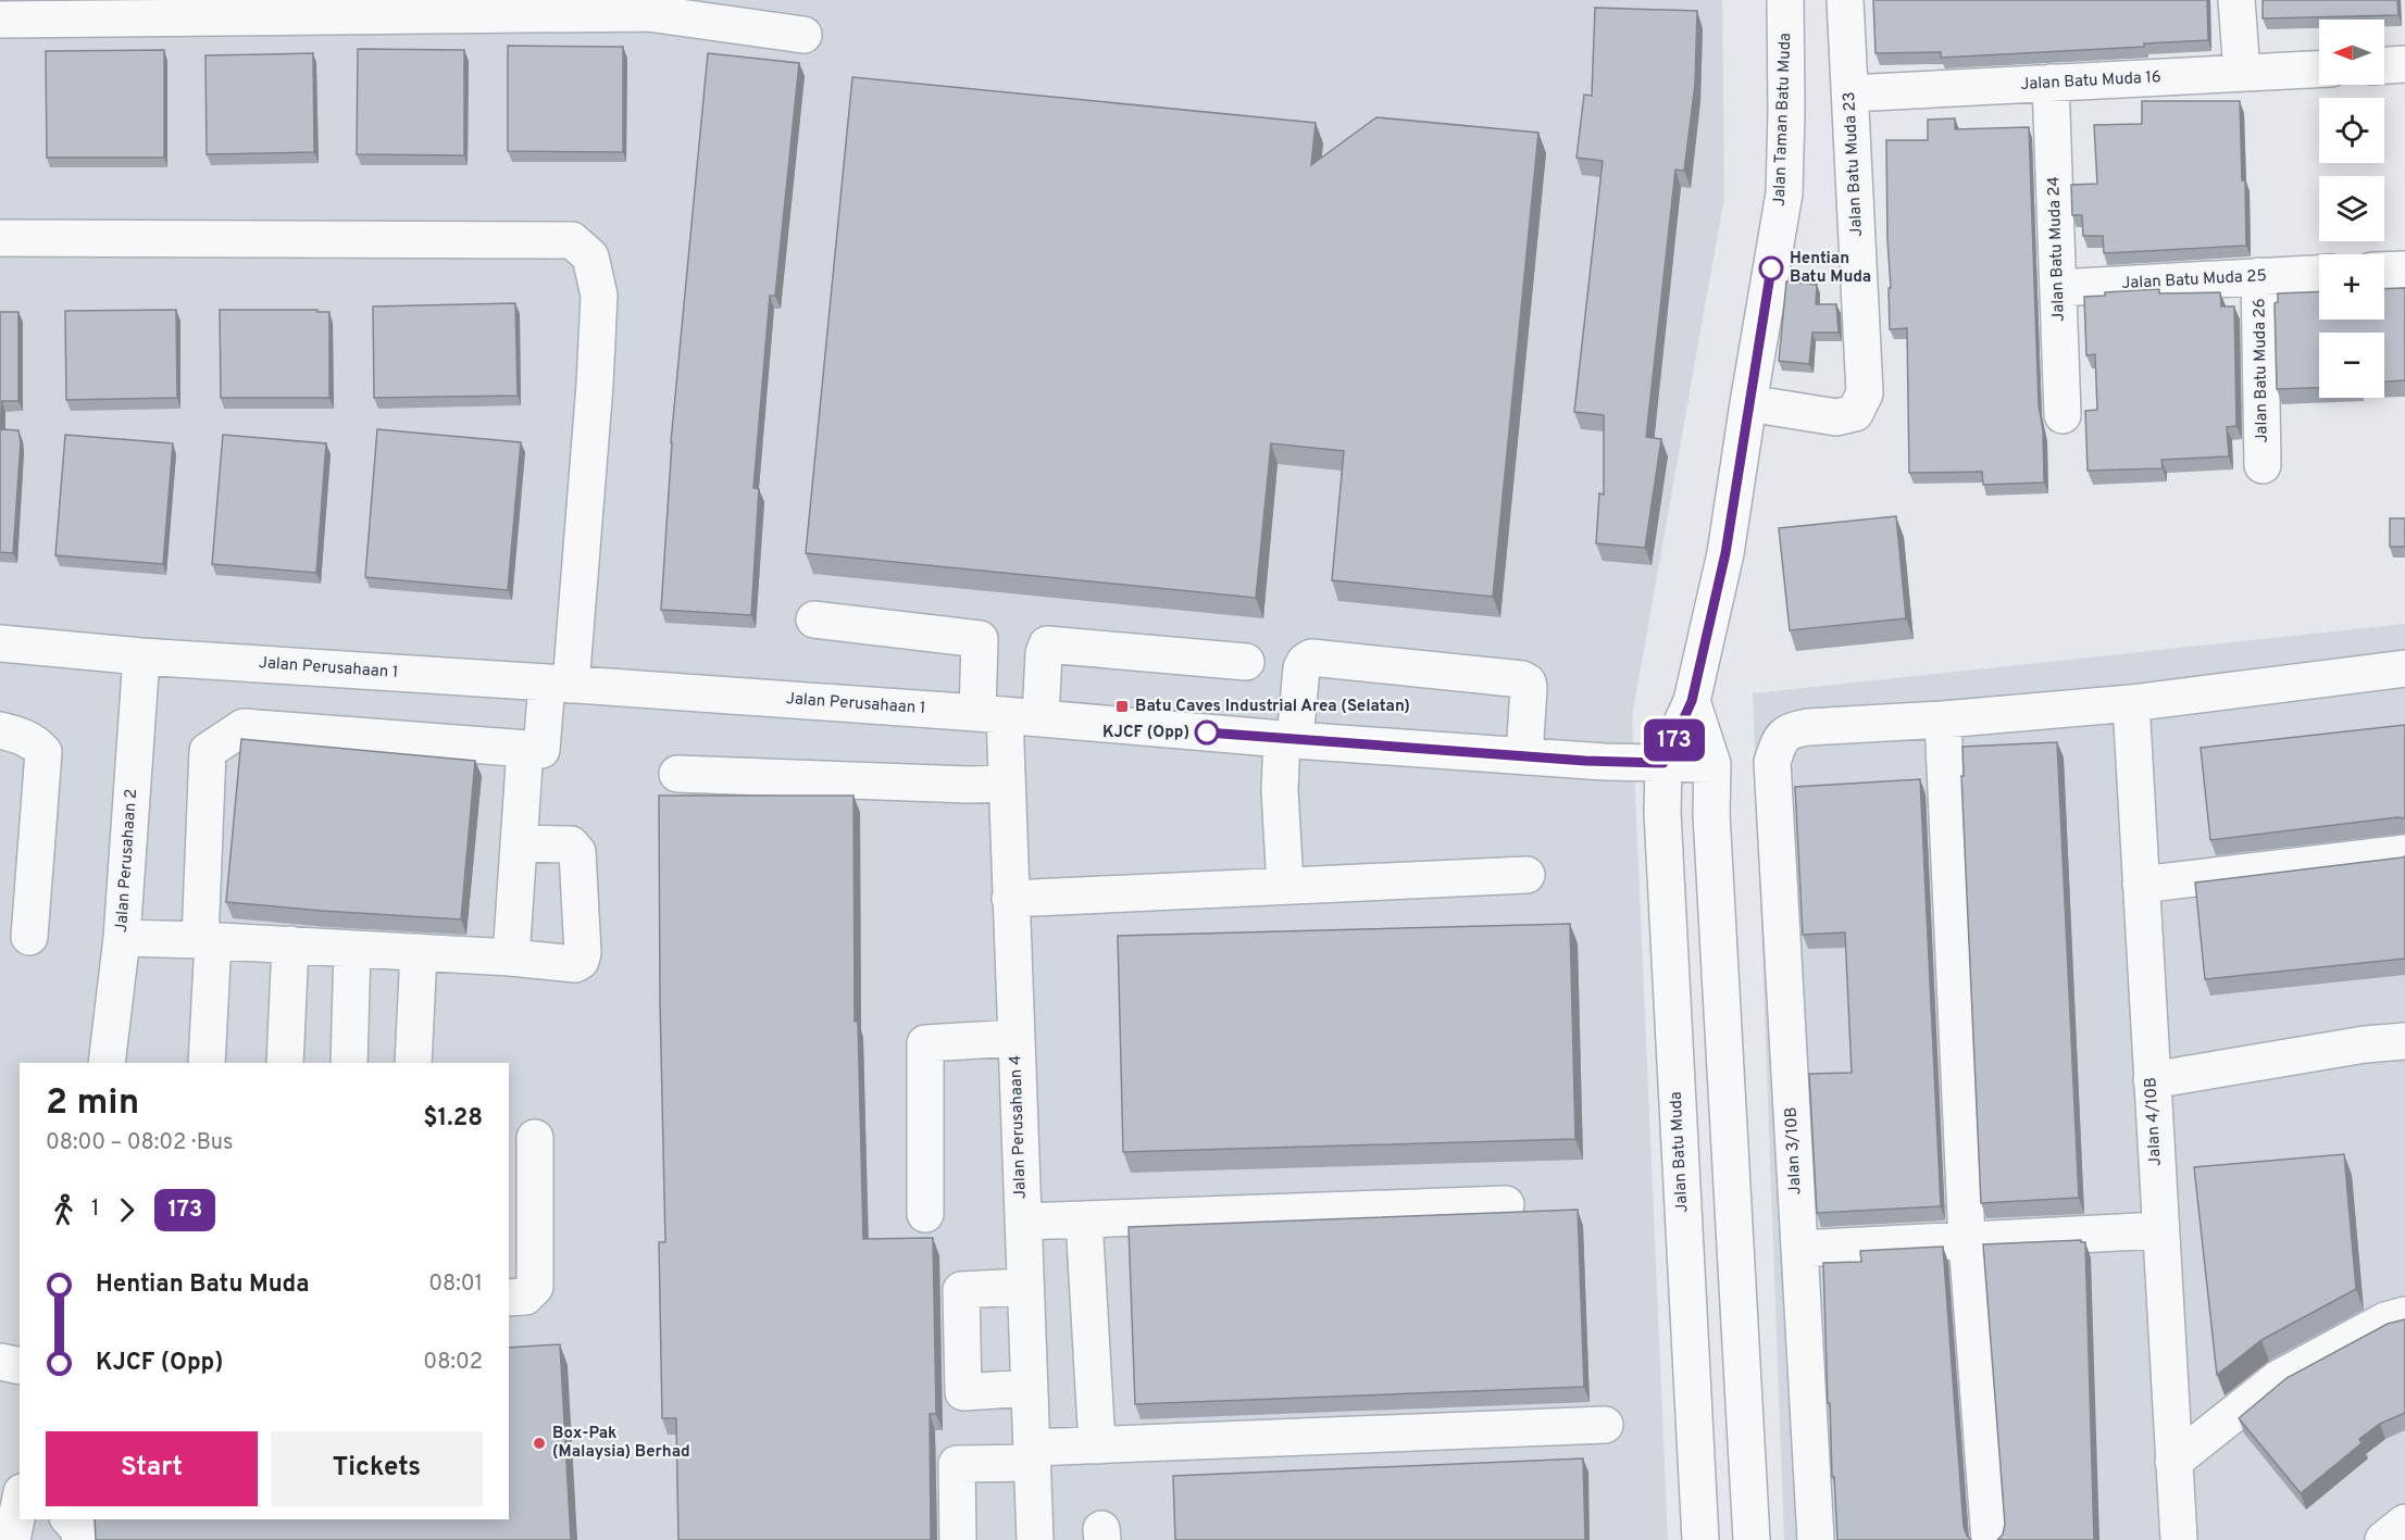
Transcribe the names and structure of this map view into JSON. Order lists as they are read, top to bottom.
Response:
{
  "streets": {
    "street": [
      "Jalan Batu Muda 16",
      "Jalan Taman Batu Muda",
      "Jalan Batu Muda 23",
      "Jalan Batu Muda 24",
      "Jalan Batu Muda 25",
      "Jalan Batu Muda 26",
      "Jalan Perusahaan 1",
      "Jalan Perusahaan 2",
      "Jalan 4/10B",
      "Jalan Perusahaan 4",
      "Jalan 3/10B",
      "Jalan Batu Muda"
    ]
  },
  "crossings": [
    ["Jalan Batu Muda 16", "Jalan Batu Muda 23"],
    ["Jalan Batu Muda 16", "Jalan Batu Muda 24"],
    ["Jalan Taman Batu Muda", "Jalan Batu Muda 23"],
    ["Jalan Taman Batu Muda", "Jalan Perusahaan 1"],
    ["Jalan Taman Batu Muda", "Jalan Batu Muda"],
    ["Jalan Batu Muda 24", "Jalan Batu Muda 25"],
    ["Jalan Batu Muda 25", "Jalan Batu Muda 26"],
    ["Jalan Perusahaan 1", "Jalan Perusahaan 2"],
    ["Jalan Perusahaan 1", "Jalan Perusahaan 4"],
    ["Jalan Perusahaan 1", "Jalan Batu Muda"]
  ],
  "places": {
    "other": ["Hentian Batu Muda", "KJCF (Opp)", "Box-Pak (Malaysia) Berhad"],
    "transit": ["Batu Caves Industrial Area (Selatan)"]
  },
  "lines": ["bus line 173"],
  "north": "left",
  "page": {
    "on_map": "173",
    "map_buttons": ["+", "−"],
    "heading": ["2 min", "08:00 – 08:02 · Bus", "$1.28"],
    "legs": ["1", "173"],
    "list": [
      {
        "name": "Hentian Batu Muda",
        "value": "08:01"
      },
      {
        "name": "KJCF (Opp)",
        "value": "08:02"
      }
    ],
    "buttons": ["Start", "Tickets"]
  }
}
